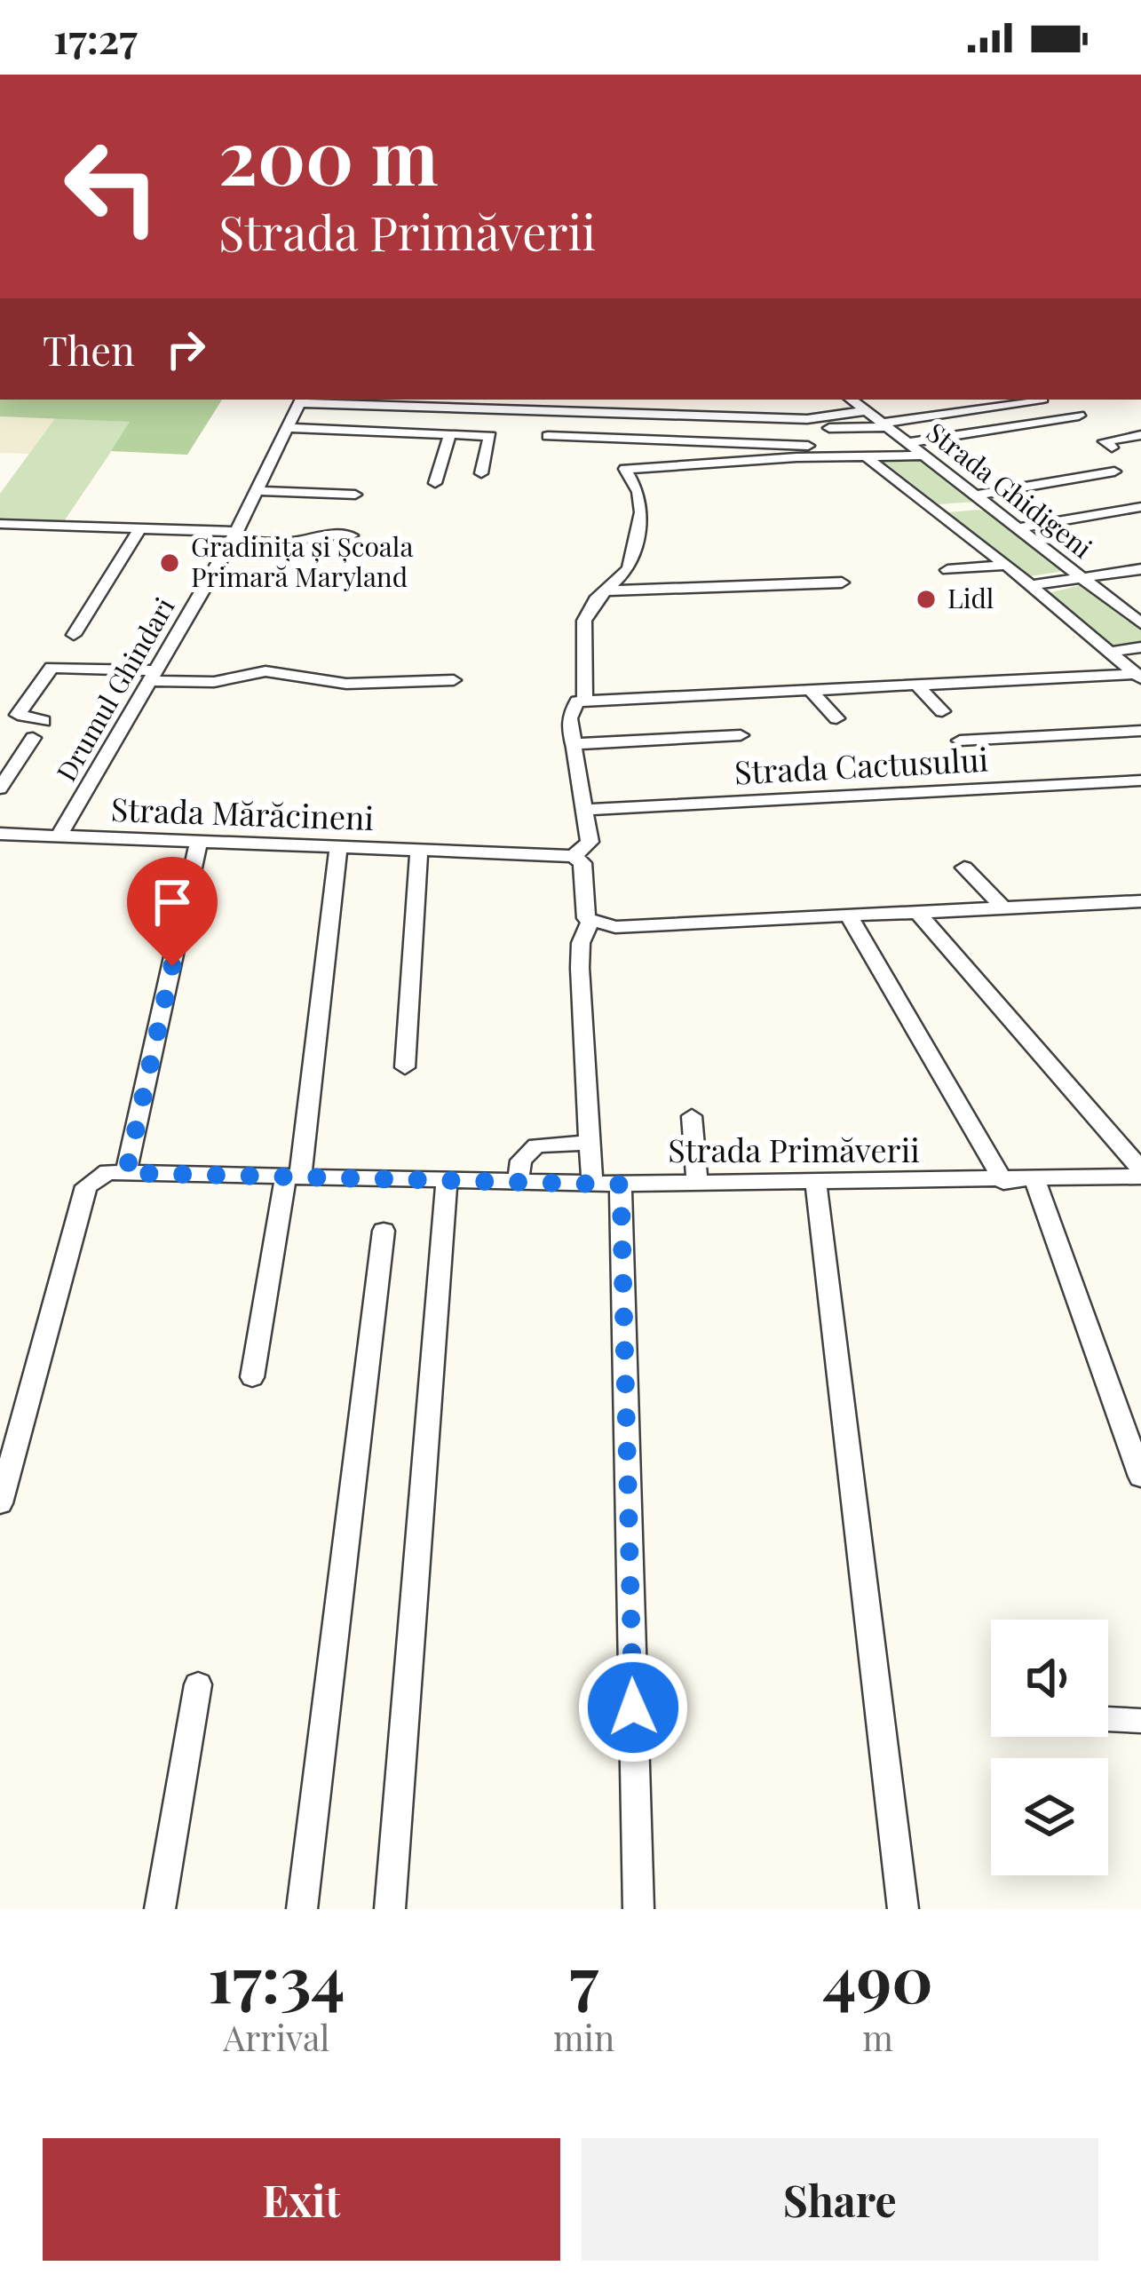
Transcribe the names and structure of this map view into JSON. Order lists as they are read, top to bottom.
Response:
{
  "streets": {
    "street": [
      "Strada Ghidigeni",
      "Drumul Ghindari",
      "Strada Cactusului",
      "Strada Mărăcineni",
      "Strada Primăverii"
    ]
  },
  "crossings": [
    ["Drumul Ghindari", "Strada Mărăcineni"]
  ],
  "places": ["Gradinița și Școala Primară Maryland", "Lidl"],
  "page": {
    "status": "17:27",
    "turn": ["200 m", "Strada Primăverii"],
    "then": "Then",
    "eta": [
      "17:34",
      "Arrival",
      "7",
      "min",
      "490",
      "m"
    ],
    "buttons": ["Exit", "Share"]
  }
}
